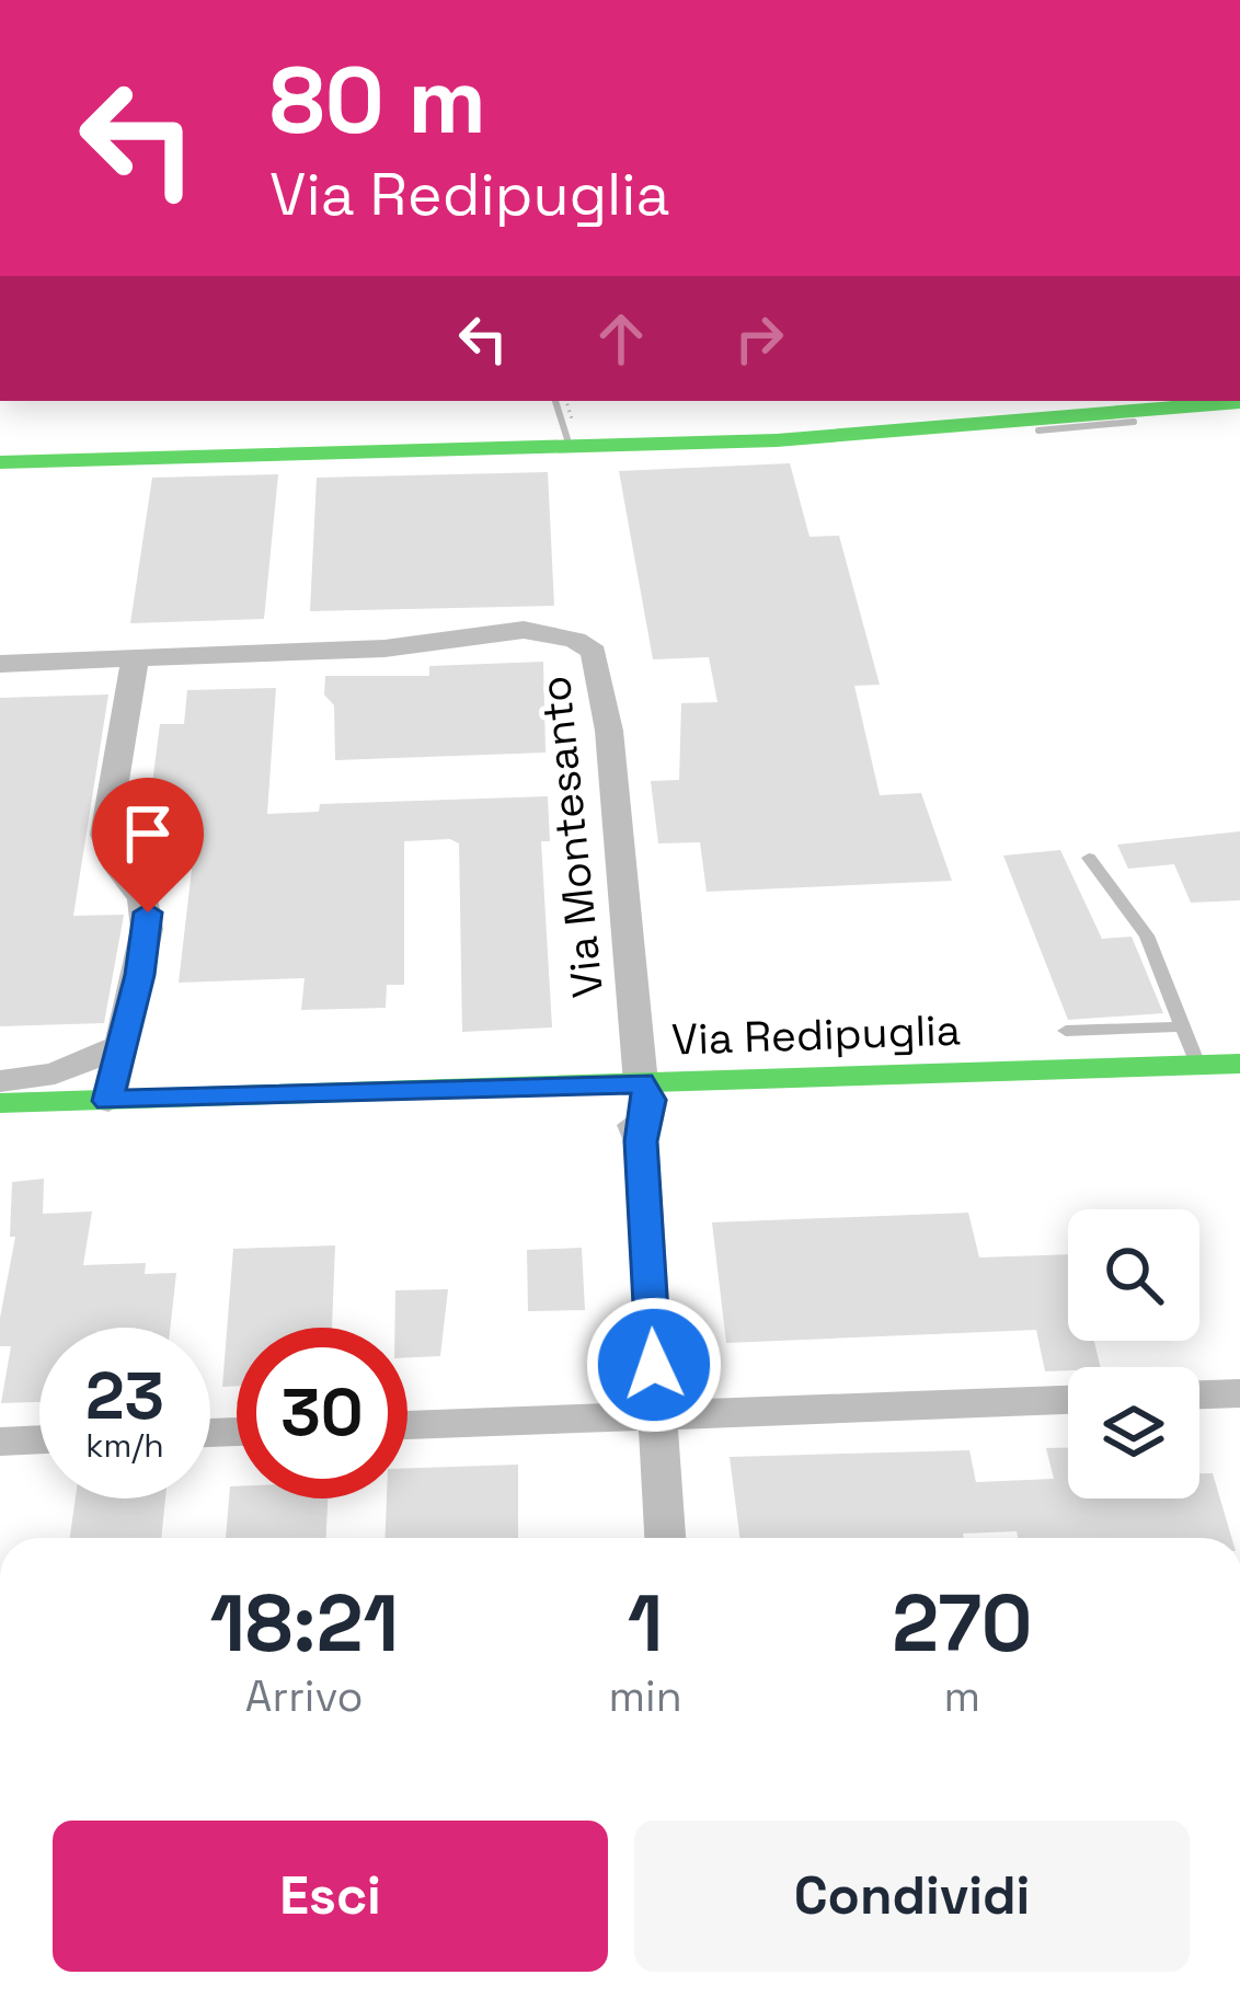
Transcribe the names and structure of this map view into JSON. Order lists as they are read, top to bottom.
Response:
{
  "streets": {
    "street": ["Via Montesanto", "Via Redipuglia"]
  },
  "crossings": [
    ["Via Montesanto", "Via Redipuglia"]
  ],
  "page": {
    "turn": ["80 m", "Via Redipuglia"],
    "speed": "23 km/h",
    "limit": "30",
    "eta": [
      "18:21",
      "Arrivo",
      "1",
      "min",
      "270",
      "m"
    ],
    "buttons": ["Esci", "Condividi"]
  }
}
